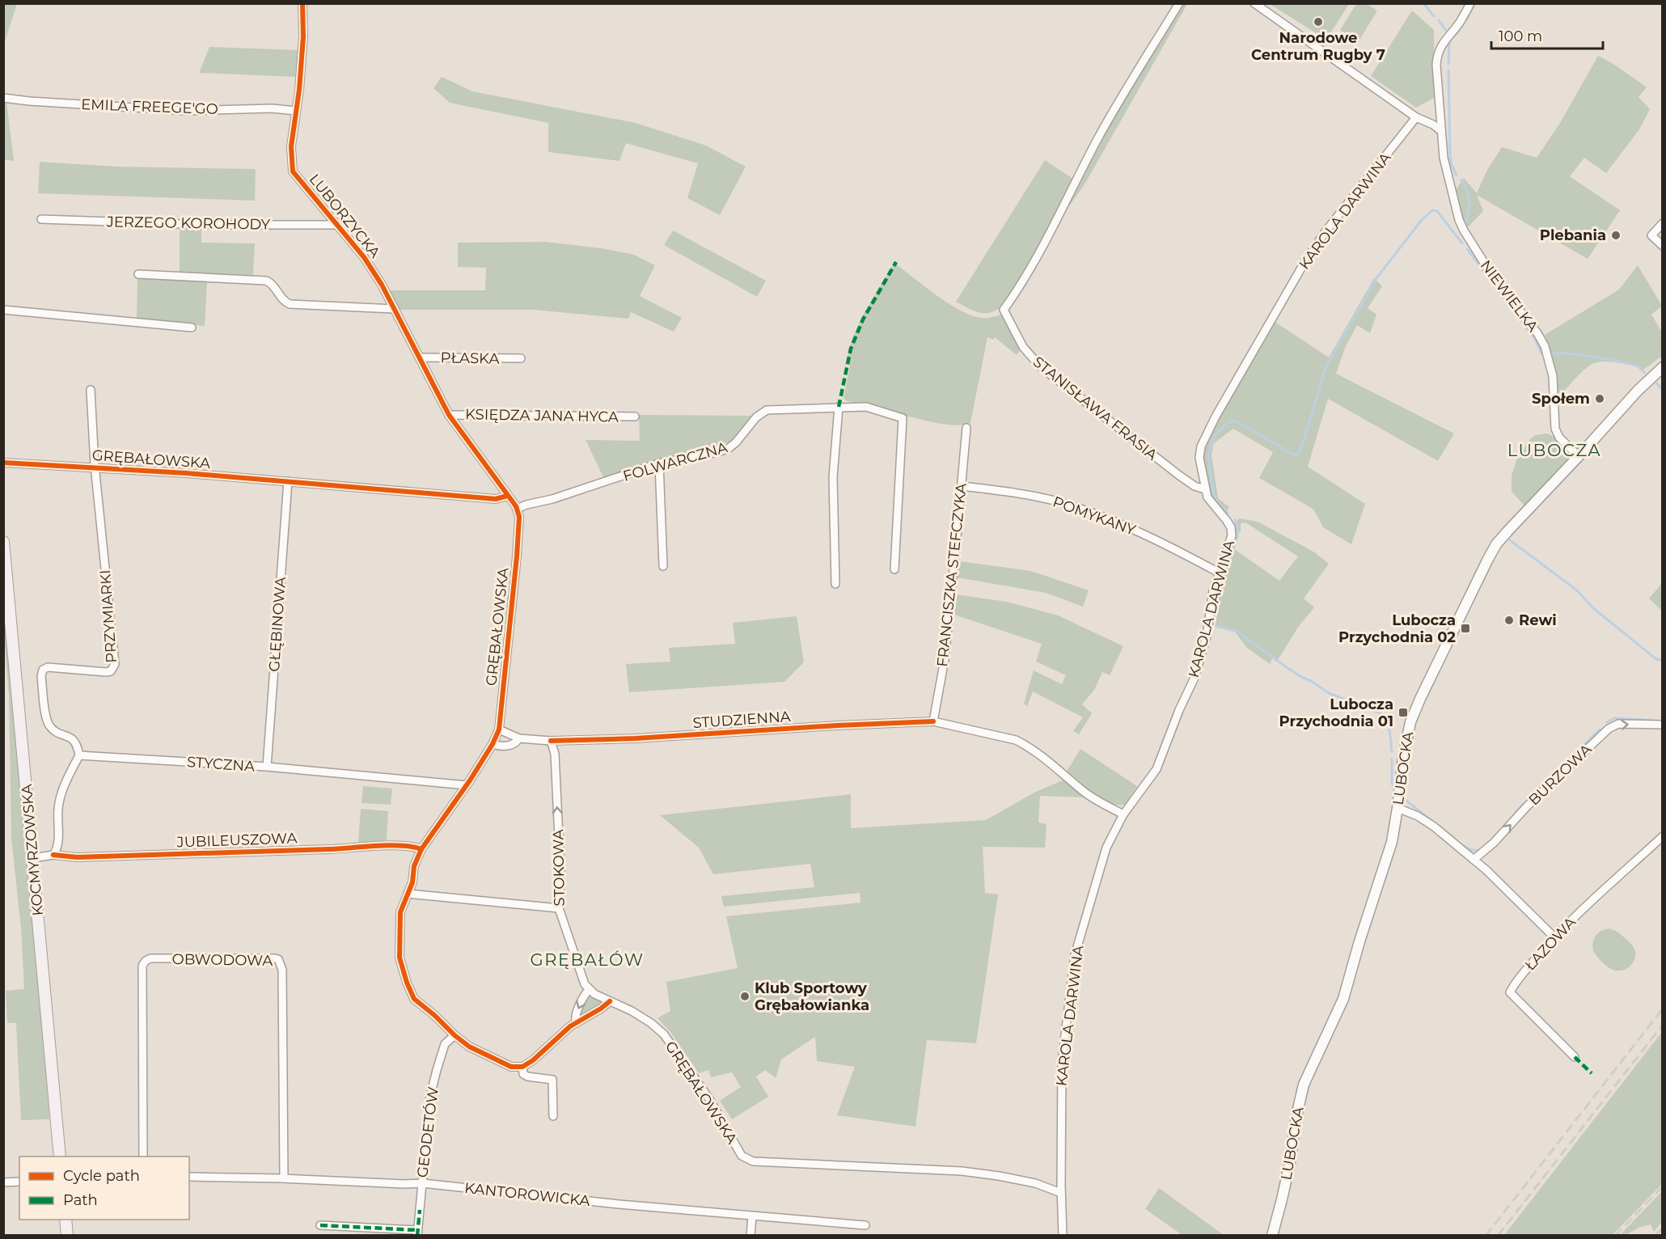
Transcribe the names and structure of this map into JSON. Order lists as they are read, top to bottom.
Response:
{
  "streets": {
    "main road": ["KOCMYRZOWSKA"],
    "street": [
      "EMILA FREEGE'GO",
      "KAROLA DARWINA",
      "LUBORZYCKA",
      "JERZEGO KOROHODY",
      "NIEWIELKA",
      "PŁASKA",
      "STANISŁAWA FRASIA",
      "KSIĘDZA JANA HYCA",
      "GRĘBAŁOWSKA",
      "FOLWARCZNA",
      "POMYKANY",
      "FRANCISZKA STEFCZYKA",
      "PRZYMIARKI",
      "GŁĘBINOWA",
      "STUDZIENNA",
      "STYCZNA",
      "LUBOCKA",
      "BURZOWA",
      "JUBILEUSZOWA",
      "STOKOWA",
      "ŁAZOWA",
      "OBWODOWA",
      "GEODETÓW",
      "KANTOROWICKA"
    ]
  },
  "crossings": [
    ["EMILA FREEGE'GO", "LUBORZYCKA"],
    ["KAROLA DARWINA", "STANISŁAWA FRASIA"],
    ["KAROLA DARWINA", "GRĘBAŁOWSKA"],
    ["KAROLA DARWINA", "POMYKANY"],
    ["KAROLA DARWINA", "STUDZIENNA"],
    ["LUBORZYCKA", "JERZEGO KOROHODY"],
    ["LUBORZYCKA", "PŁASKA"],
    ["LUBORZYCKA", "KSIĘDZA JANA HYCA"],
    ["LUBORZYCKA", "GRĘBAŁOWSKA"],
    ["NIEWIELKA", "LUBOCKA"],
    ["GRĘBAŁOWSKA", "FOLWARCZNA"],
    ["GRĘBAŁOWSKA", "PRZYMIARKI"],
    ["GRĘBAŁOWSKA", "GŁĘBINOWA"],
    ["GRĘBAŁOWSKA", "STUDZIENNA"],
    ["GRĘBAŁOWSKA", "STYCZNA"],
    ["GRĘBAŁOWSKA", "JUBILEUSZOWA"],
    ["GRĘBAŁOWSKA", "STOKOWA"],
    ["GRĘBAŁOWSKA", "GEODETÓW"],
    ["POMYKANY", "FRANCISZKA STEFCZYKA"],
    ["FRANCISZKA STEFCZYKA", "STUDZIENNA"],
    ["PRZYMIARKI", "STYCZNA"],
    ["GŁĘBINOWA", "STYCZNA"],
    ["STUDZIENNA", "STOKOWA"],
    ["JUBILEUSZOWA", "KOCMYRZOWSKA"],
    ["OBWODOWA", "KANTOROWICKA"],
    ["GEODETÓW", "KANTOROWICKA"]
  ],
  "one_way": ["BURZOWA", "STOKOWA"],
  "districts": ["LUBOCZA", "GRĘBAŁÓW"],
  "places": {
    "other": [
      "Narodowe Centrum Rugby 7",
      "Plebania",
      "Społem",
      "Rewi",
      "Klub Sportowy Grębałowianka"
    ],
    "transit": ["Lubocza Przychodnia 02", "Lubocza Przychodnia 01"]
  },
  "legend": ["Cycle path", "Path"],
  "scale_bar": "100 m"
}
